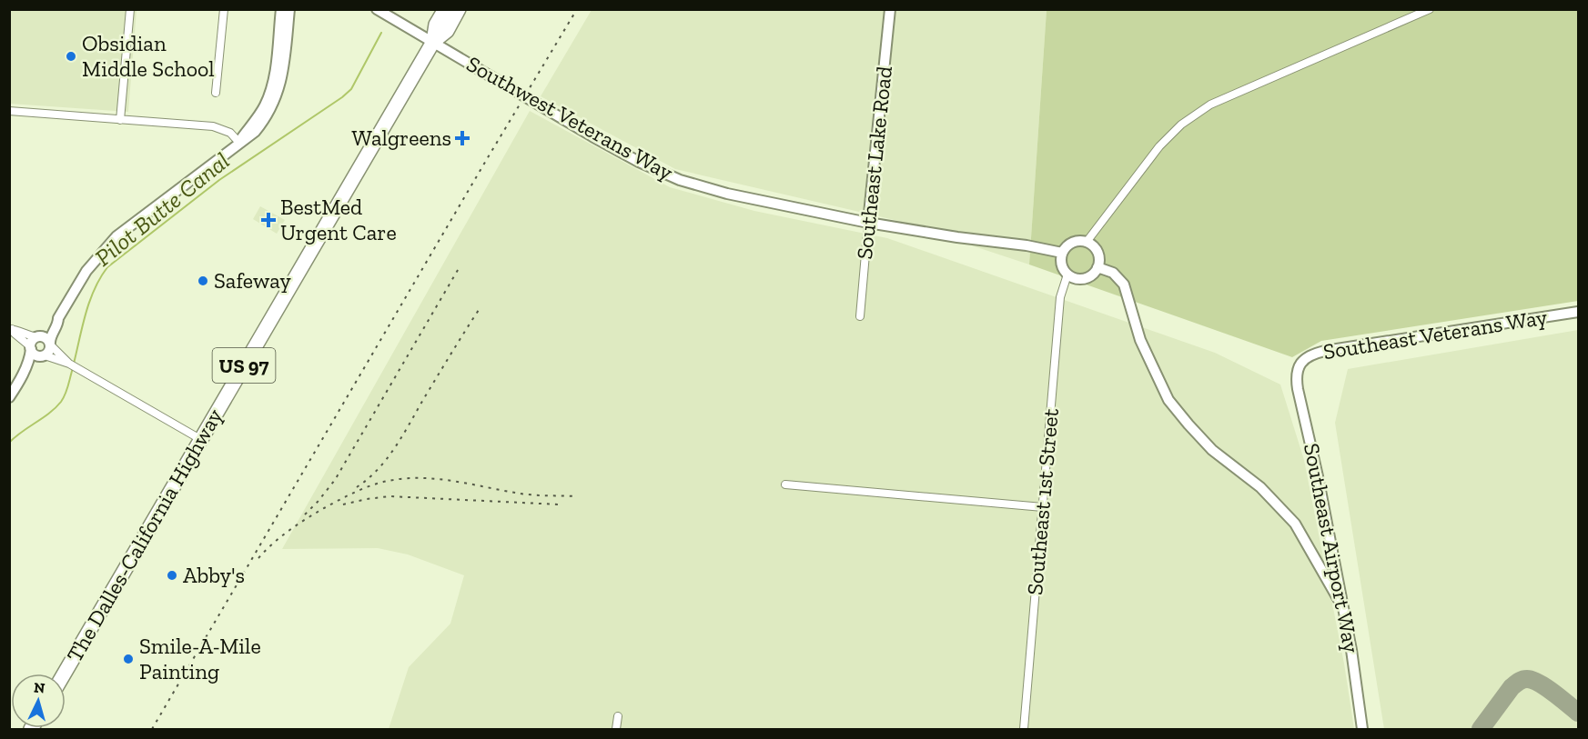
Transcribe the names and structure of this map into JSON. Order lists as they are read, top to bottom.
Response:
{
  "streets": {
    "highway": ["US 97", "The Dalles-California Highway"],
    "main road": [
      "Southwest Veterans Way",
      "Southeast Lake Road",
      "Southeast Veterans Way",
      "Southeast Airport Way"
    ],
    "street": ["Southeast 1st Street"]
  },
  "crossings": [
    ["Southwest Veterans Way", "Southeast Lake Road"],
    ["Southwest Veterans Way", "The Dalles-California Highway"],
    ["Southeast Veterans Way", "Southeast Airport Way"]
  ],
  "water": ["Pilot Butte Canal"],
  "places": {
    "other": [
      "Obsidian Middle School",
      "Safeway",
      "Abby's",
      "Smile-A-Mile Painting"
    ],
    "health": ["Walgreens", "BestMed Urgent Care"]
  },
  "north": "top"
}
